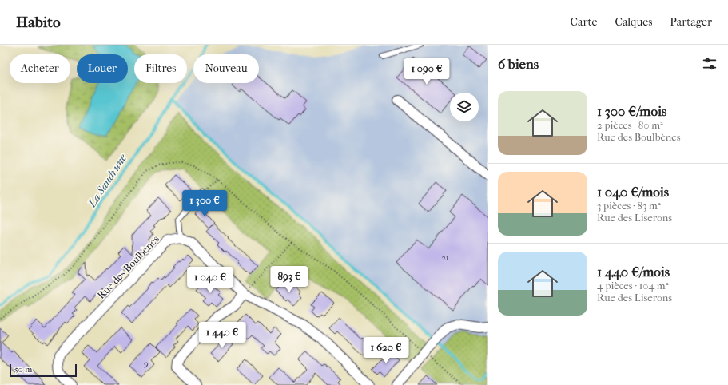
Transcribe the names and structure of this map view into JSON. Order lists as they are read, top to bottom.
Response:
{
  "streets": {
    "street": ["Rue des Boulbènes"]
  },
  "water": ["La Saudrune"],
  "house_numbers": ["21", "9"],
  "scale_bar": "50 m",
  "page": {
    "header": "Habito",
    "nav": ["Carte", "Calques", "Partager"],
    "heading": "6 biens",
    "chip": [
      "Acheter",
      "Louer",
      "Filtres",
      "Nouveau"
    ],
    "price": [
      "1 090 €",
      "1 300 €",
      "893 €",
      "1 040 €",
      "1 440 €",
      "1 620 €"
    ],
    "list": [
      {
        "name": "1 300 €/mois",
        "note": "2 pièces · 80 m² · Rue des Boulbènes"
      },
      {
        "name": "1 040 €/mois",
        "note": "3 pièces · 83 m² · Rue des Liserons"
      },
      {
        "name": "1 440 €/mois",
        "note": "4 pièces · 104 m² · Rue des Liserons"
      }
    ],
    "scale": "50 m"
  }
}
